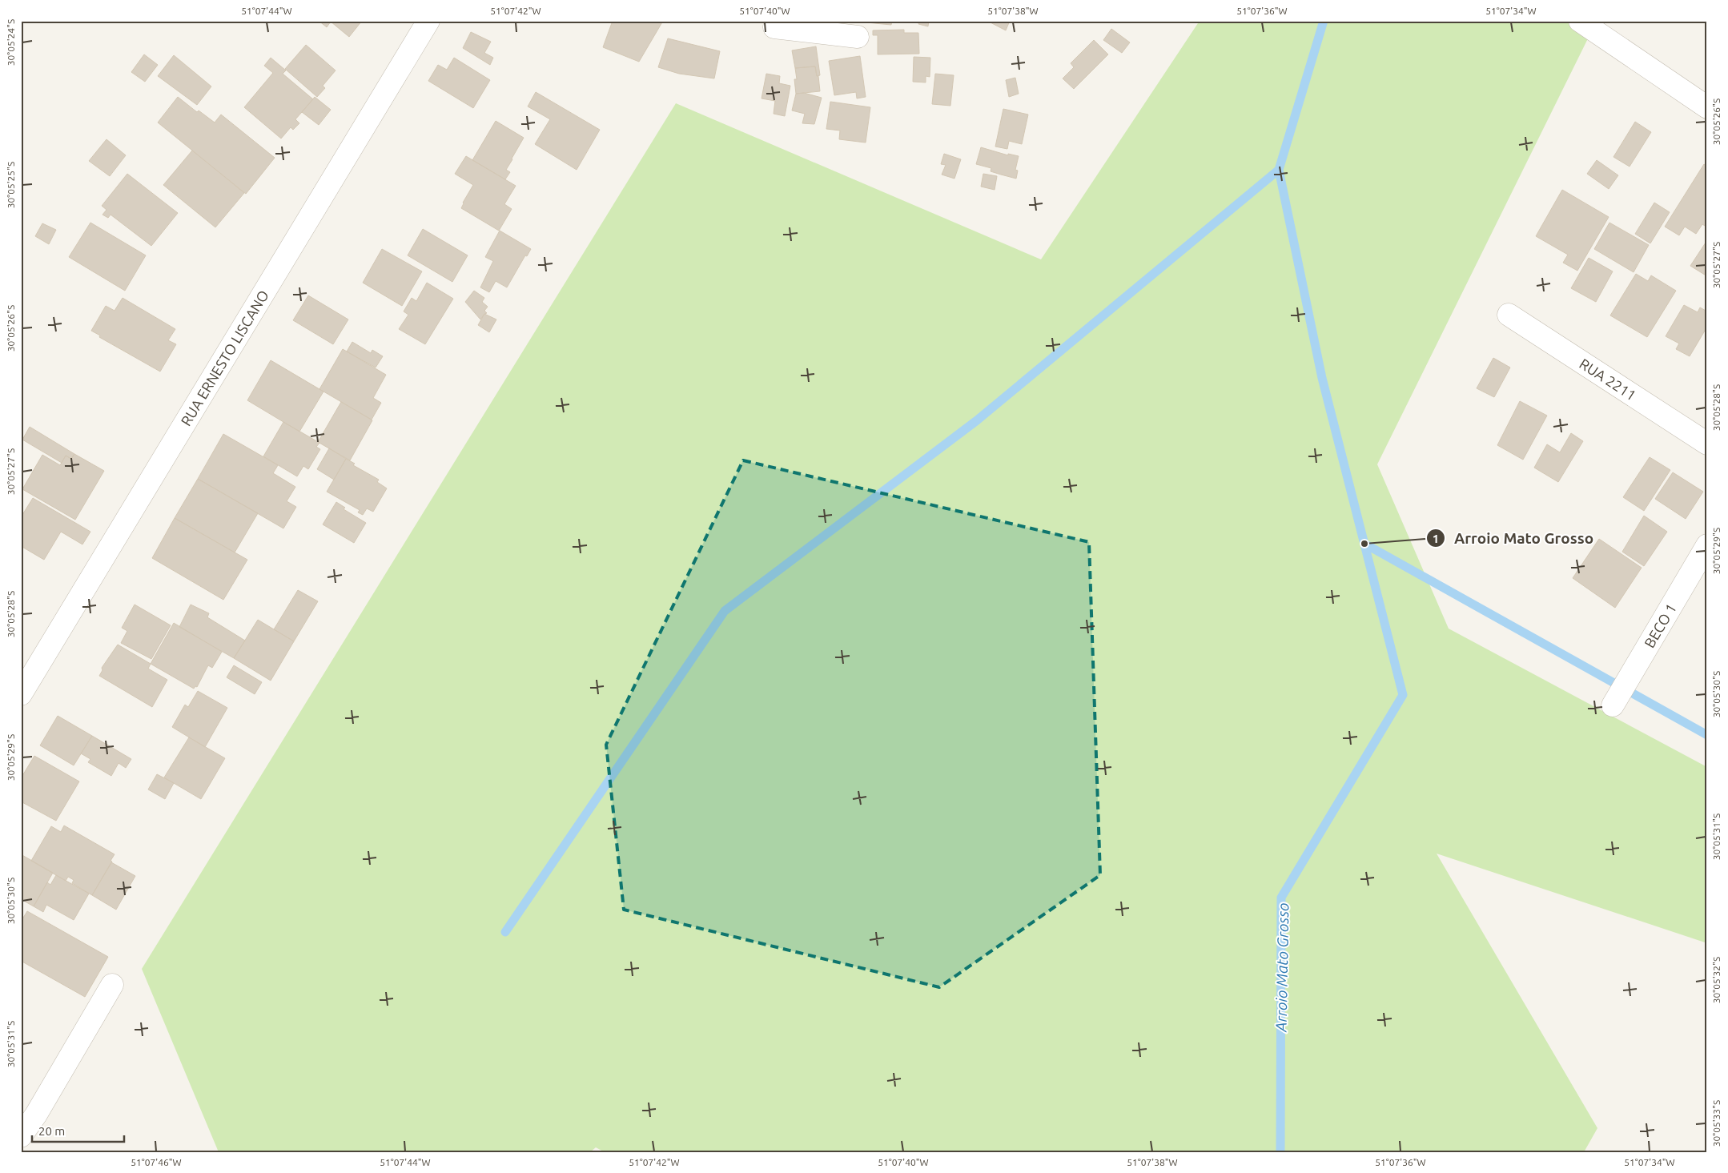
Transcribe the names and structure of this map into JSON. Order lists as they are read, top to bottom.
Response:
{
  "streets": {
    "street": ["RUA ERNESTO LISCANO", "RUA 2211", "BECO 1"]
  },
  "water": ["Arroio Mato Grosso"],
  "places": ["Arroio Mato Grosso"],
  "scale_bar": "20 m",
  "coordinates": [
    "51°07'44\"W",
    "51°07'42\"W",
    "51°07'40\"W",
    "51°07'38\"W",
    "51°07'36\"W",
    "51°07'34\"W",
    "30°05'24\"S",
    "30°05'26\"S",
    "30°05'25\"S",
    "30°05'27\"S",
    "30°05'28\"S",
    "30°05'29\"S",
    "30°05'30\"S",
    "30°05'31\"S",
    "30°05'32\"S",
    "30°05'33\"S",
    "51°07'46\"W"
  ]
}
